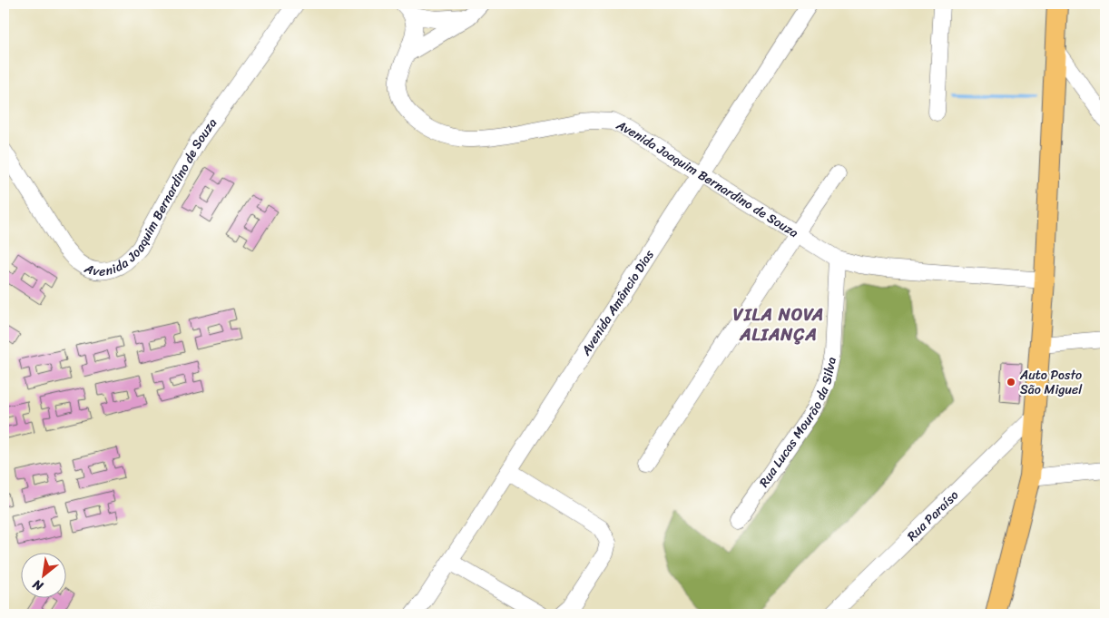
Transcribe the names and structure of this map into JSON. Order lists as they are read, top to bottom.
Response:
{
  "streets": {
    "street": [
      "Avenida Joaquim Bernardino de Souza",
      "Avenida Amâncio Dias",
      "Rua Lucas Mourão da Silva",
      "Rua Paraíso"
    ]
  },
  "crossings": [
    ["Avenida Joaquim Bernardino de Souza", "Avenida Amâncio Dias"],
    ["Avenida Joaquim Bernardino de Souza", "Rua Lucas Mourão da Silva"]
  ],
  "districts": ["VILA NOVA ALIANÇA"],
  "places": ["Auto Posto São Miguel"],
  "north": "bottom left"
}
